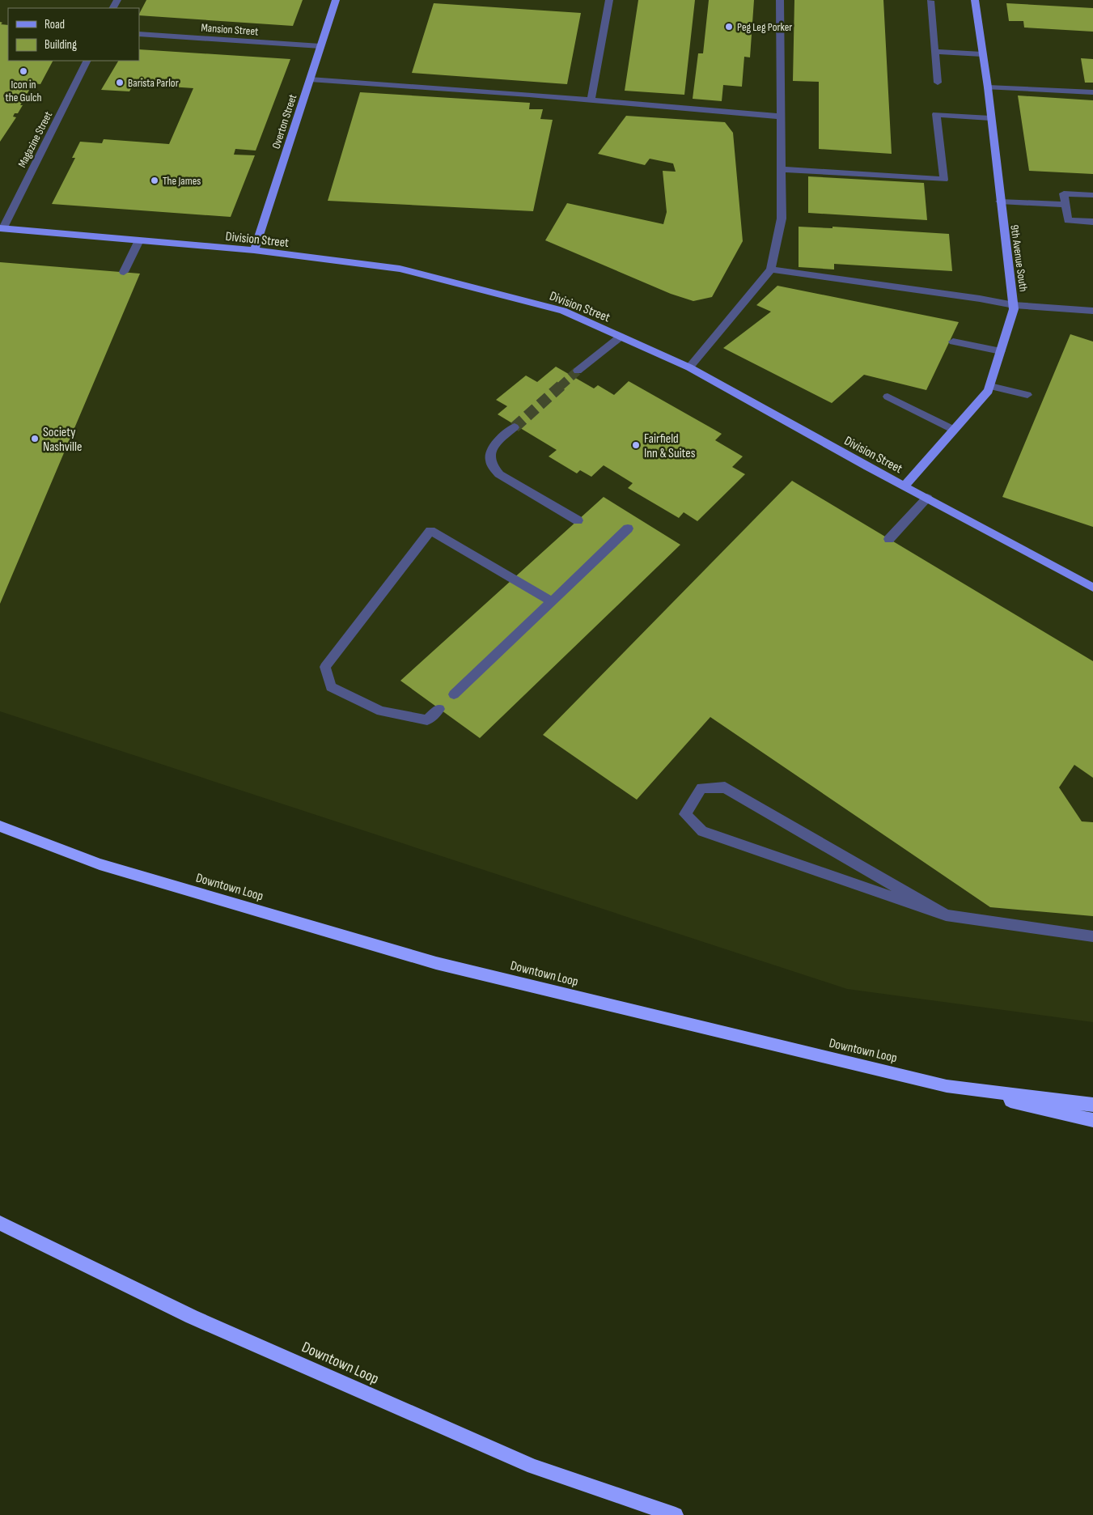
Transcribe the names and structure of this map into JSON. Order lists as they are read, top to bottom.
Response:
{
  "streets": {
    "highway": ["Downtown Loop"],
    "main road": ["Overton Street", "Division Street", "9th Avenue South"],
    "street": ["Mansion Street", "Magazine Street"]
  },
  "crossings": [
    ["Mansion Street", "Overton Street"],
    ["Overton Street", "Division Street"],
    ["Magazine Street", "Division Street"],
    ["Division Street", "9th Avenue South"]
  ],
  "places": [
    "Peg Leg Porker",
    "Icon in the Gulch",
    "Barista Parlor",
    "The James",
    "Society Nashville",
    "Fairfield Inn & Suites"
  ],
  "legend": ["Road", "Building"]
}
